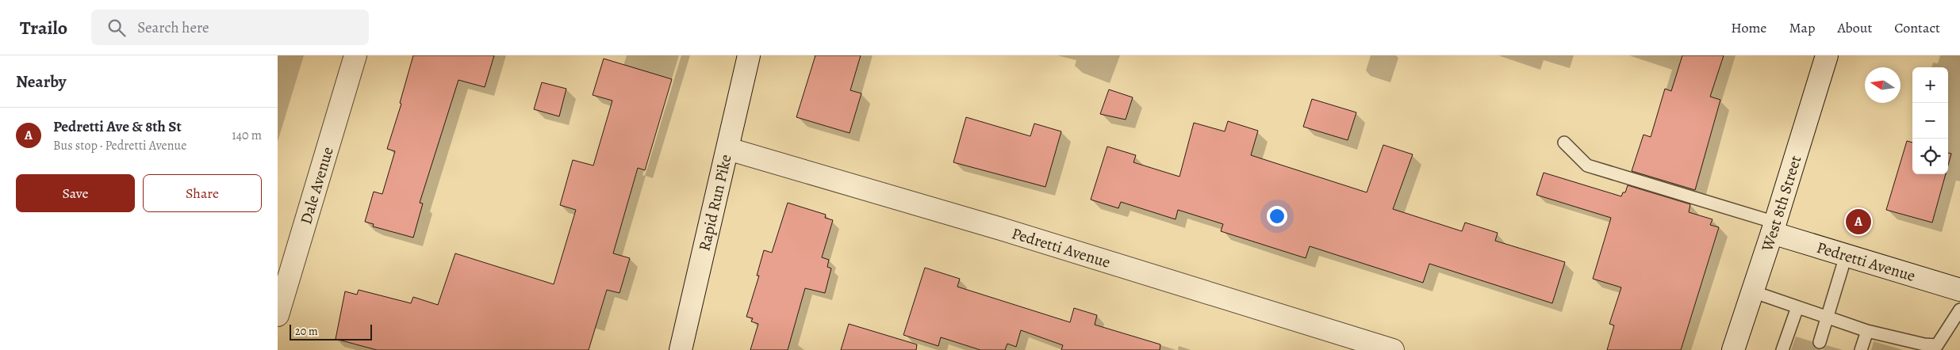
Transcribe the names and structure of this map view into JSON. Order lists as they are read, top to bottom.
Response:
{
  "streets": {
    "street": [
      "Dale Avenue",
      "Rapid Run Pike",
      "West 8th Street",
      "Pedretti Avenue"
    ]
  },
  "crossings": [
    ["Rapid Run Pike", "Pedretti Avenue"],
    ["West 8th Street", "Pedretti Avenue"]
  ],
  "scale_bar": "20 m",
  "north": "left",
  "page": {
    "header": "Trailo",
    "search": "Search here",
    "nav": [
      "Home",
      "Map",
      "About",
      "Contact"
    ],
    "heading": "Nearby",
    "map_buttons": ["+", "−"],
    "list": [
      {
        "mark": "A",
        "name": "Pedretti Ave & 8th St",
        "note": "Bus stop · Pedretti Avenue",
        "value": "140 m"
      }
    ],
    "buttons": ["Save", "Share"],
    "pins": "A",
    "scale": "20 m"
  }
}
